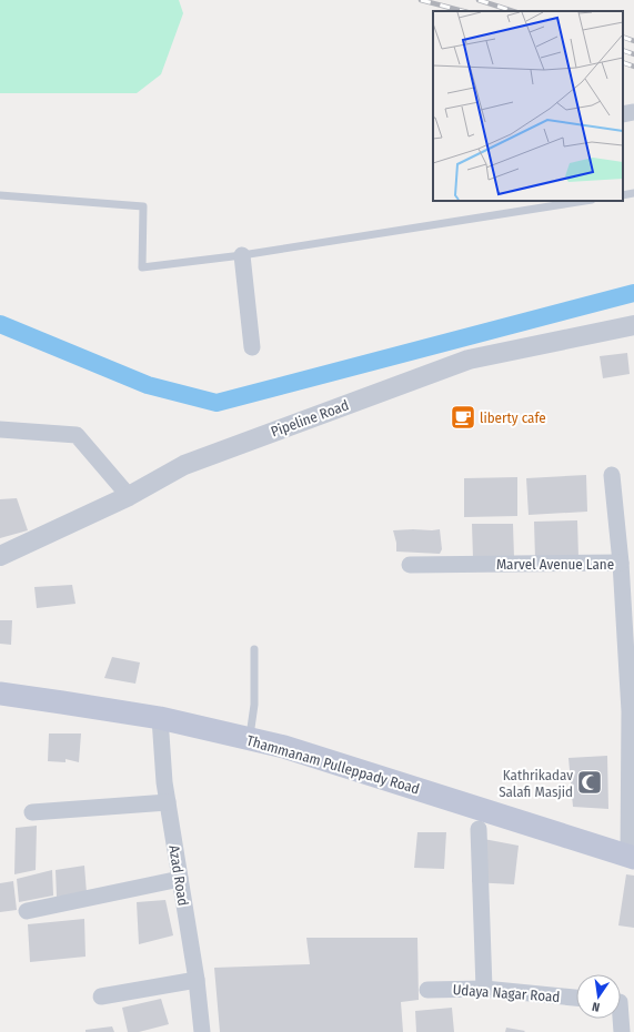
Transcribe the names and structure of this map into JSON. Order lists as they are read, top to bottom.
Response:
{
  "streets": {
    "main road": ["Thammanam Pulleppady Road"],
    "street": [
      "Pipeline Road",
      "Marvel Avenue Lane",
      "Azad Road",
      "Udaya Nagar Road"
    ]
  },
  "crossings": [
    ["Marvel Avenue Lane", "Thammanam Pulleppady Road"],
    ["Thammanam Pulleppady Road", "Azad Road"]
  ],
  "places": {
    "cafe": ["liberty cafe"],
    "mosque": ["Kathrikadav Salafi Masjid"]
  },
  "north": "bottom"
}
